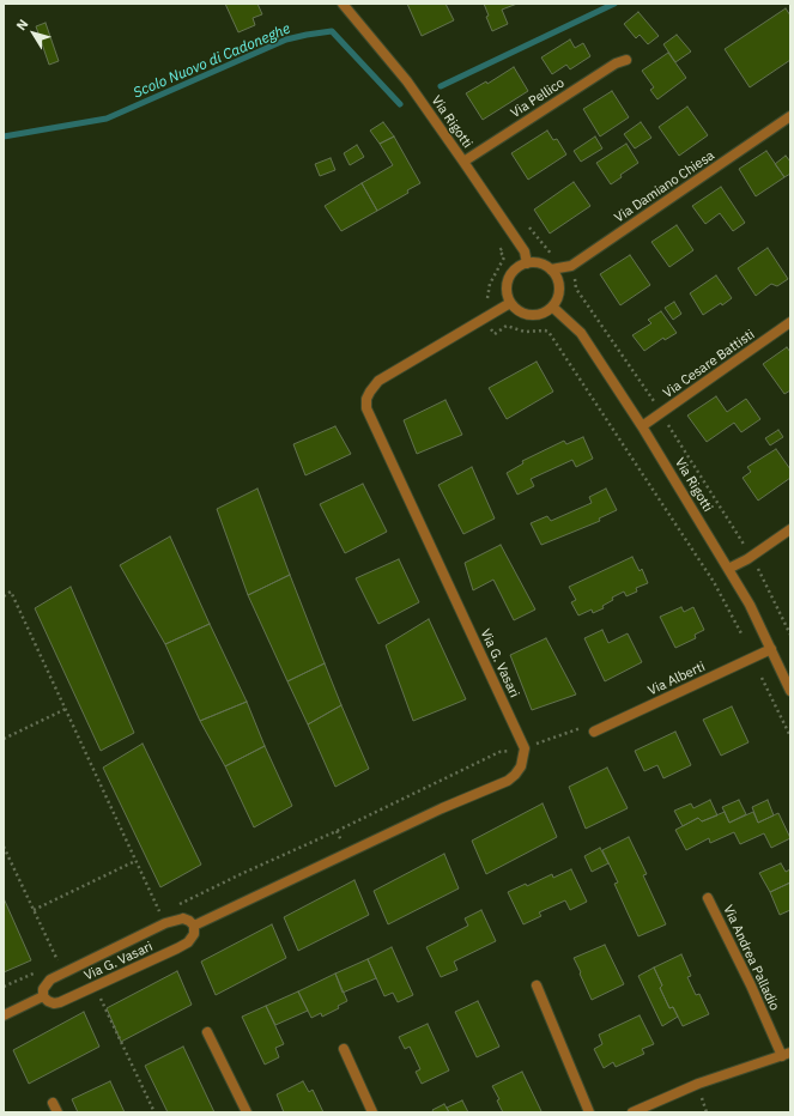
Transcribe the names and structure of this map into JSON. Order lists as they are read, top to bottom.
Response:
{
  "streets": {
    "street": [
      "Via Pellico",
      "Via Rigotti",
      "Via Damiano Chiesa",
      "Via Cesare Battisti",
      "Via G. Vasari",
      "Via Alberti",
      "Via Andrea Palladio"
    ]
  },
  "crossings": [
    ["Via Pellico", "Via Rigotti"],
    ["Via Rigotti", "Via Damiano Chiesa"],
    ["Via Rigotti", "Via Cesare Battisti"],
    ["Via Rigotti", "Via G. Vasari"],
    ["Via Rigotti", "Via Alberti"],
    ["Via Damiano Chiesa", "Via G. Vasari"]
  ],
  "water": ["Scolo Nuovo di Cadoneghe"],
  "north": "top left"
}
